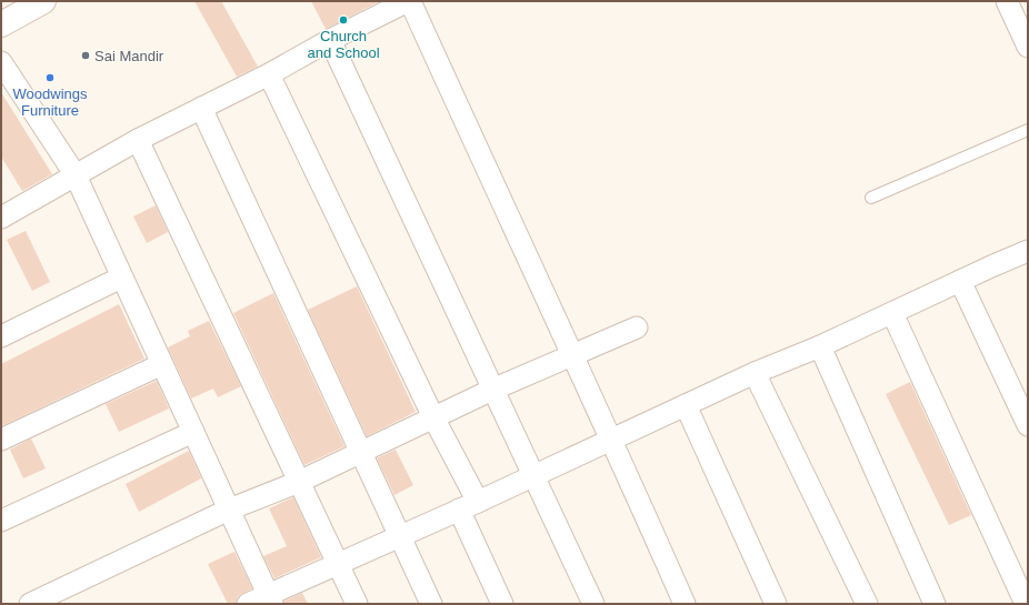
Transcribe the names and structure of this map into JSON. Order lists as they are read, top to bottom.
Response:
{
  "places": ["Church and School", "Sai Mandir", "Woodwings Furniture"]
}
